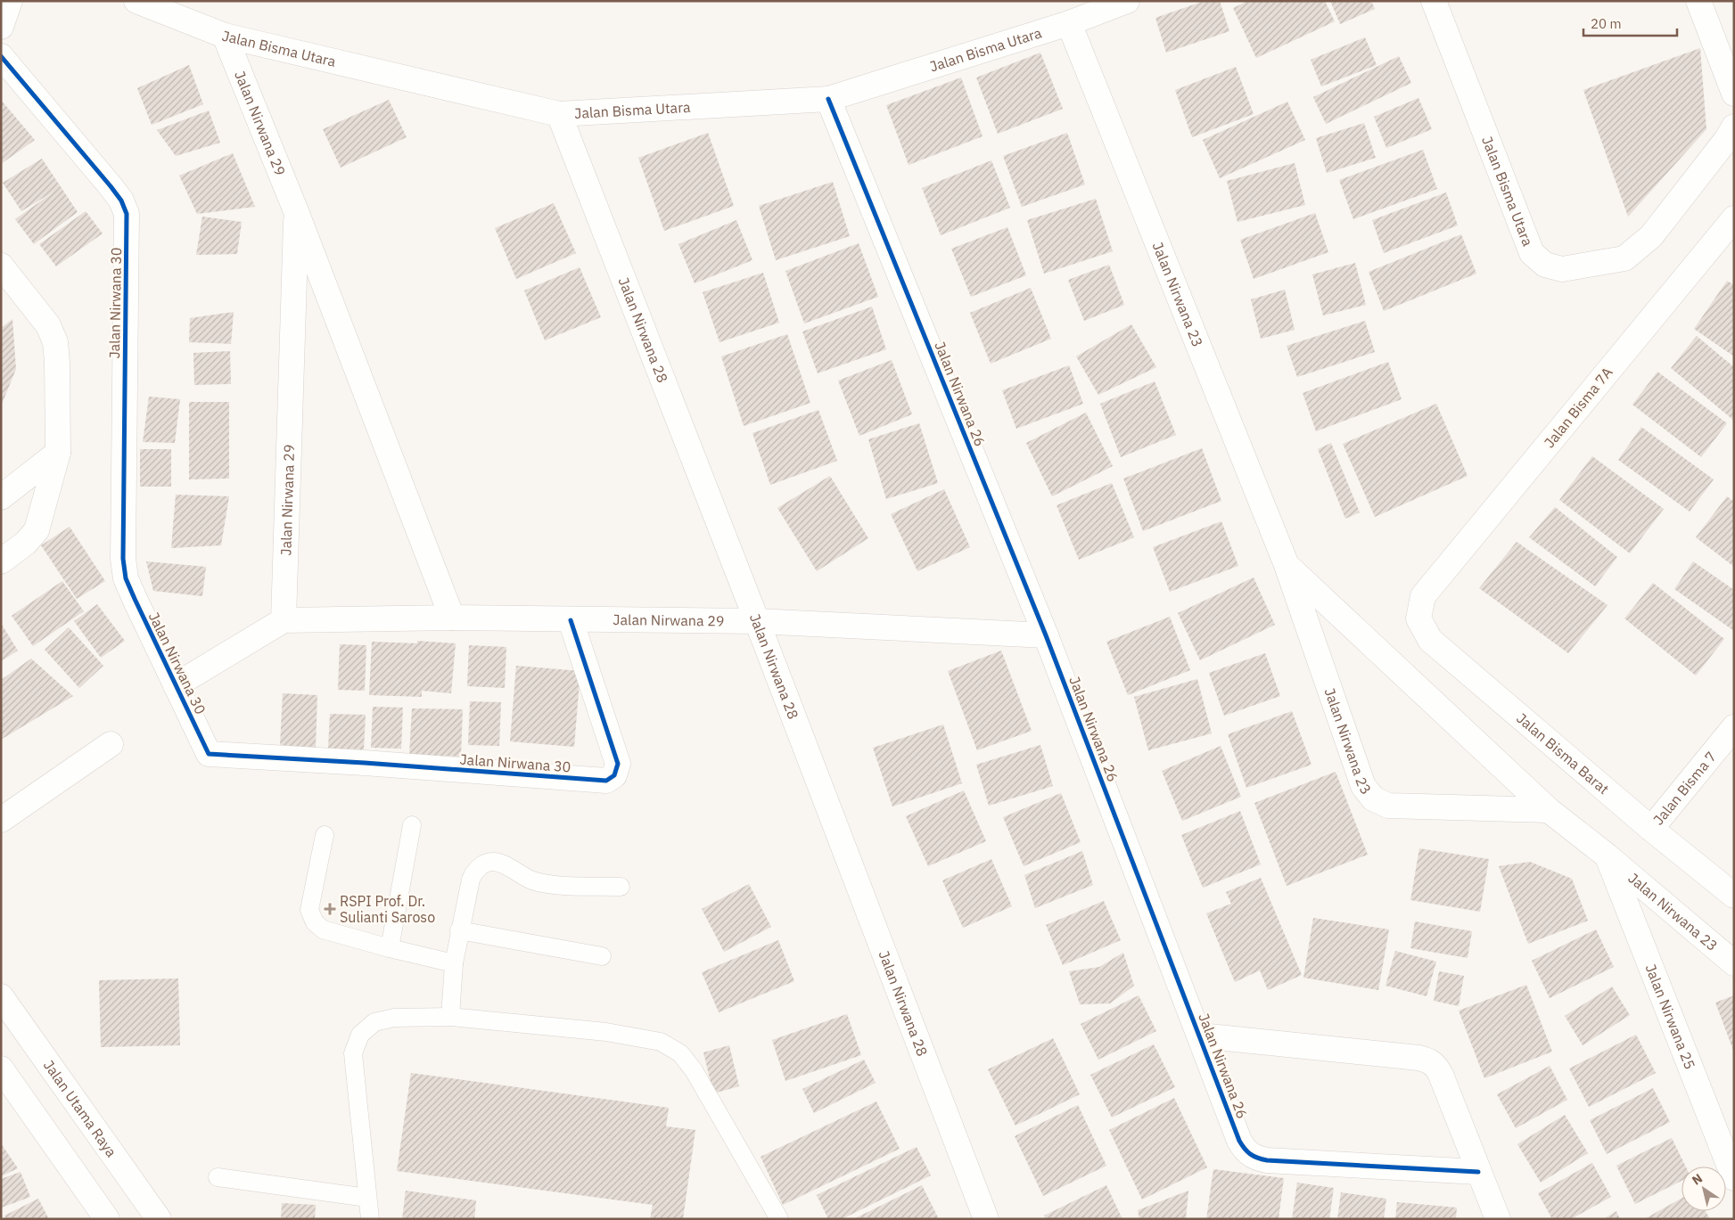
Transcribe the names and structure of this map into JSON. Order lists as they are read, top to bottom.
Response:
{
  "streets": {
    "street": [
      "Jalan Bisma Utara",
      "Jalan Nirwana 29",
      "Jalan Nirwana 23",
      "Jalan Nirwana 30",
      "Jalan Nirwana 28",
      "Jalan Nirwana 26",
      "Jalan Bisma 7A",
      "Jalan Bisma Barat",
      "Jalan Bisma 7",
      "Jalan Nirwana 25",
      "Jalan Utama Raya"
    ]
  },
  "crossings": [
    ["Jalan Bisma Utara", "Jalan Nirwana 29"],
    ["Jalan Bisma Utara", "Jalan Nirwana 23"],
    ["Jalan Bisma Utara", "Jalan Nirwana 28"],
    ["Jalan Bisma Utara", "Jalan Nirwana 26"],
    ["Jalan Nirwana 29", "Jalan Nirwana 30"],
    ["Jalan Nirwana 29", "Jalan Nirwana 28"],
    ["Jalan Nirwana 29", "Jalan Nirwana 26"],
    ["Jalan Nirwana 23", "Jalan Nirwana 25"],
    ["Jalan Bisma 7A", "Jalan Bisma Barat"],
    ["Jalan Bisma Barat", "Jalan Bisma 7"]
  ],
  "places": {
    "health": ["RSPI Prof. Dr. Sulianti Saroso"]
  },
  "scale_bar": "20 m",
  "north": "top left"
}
